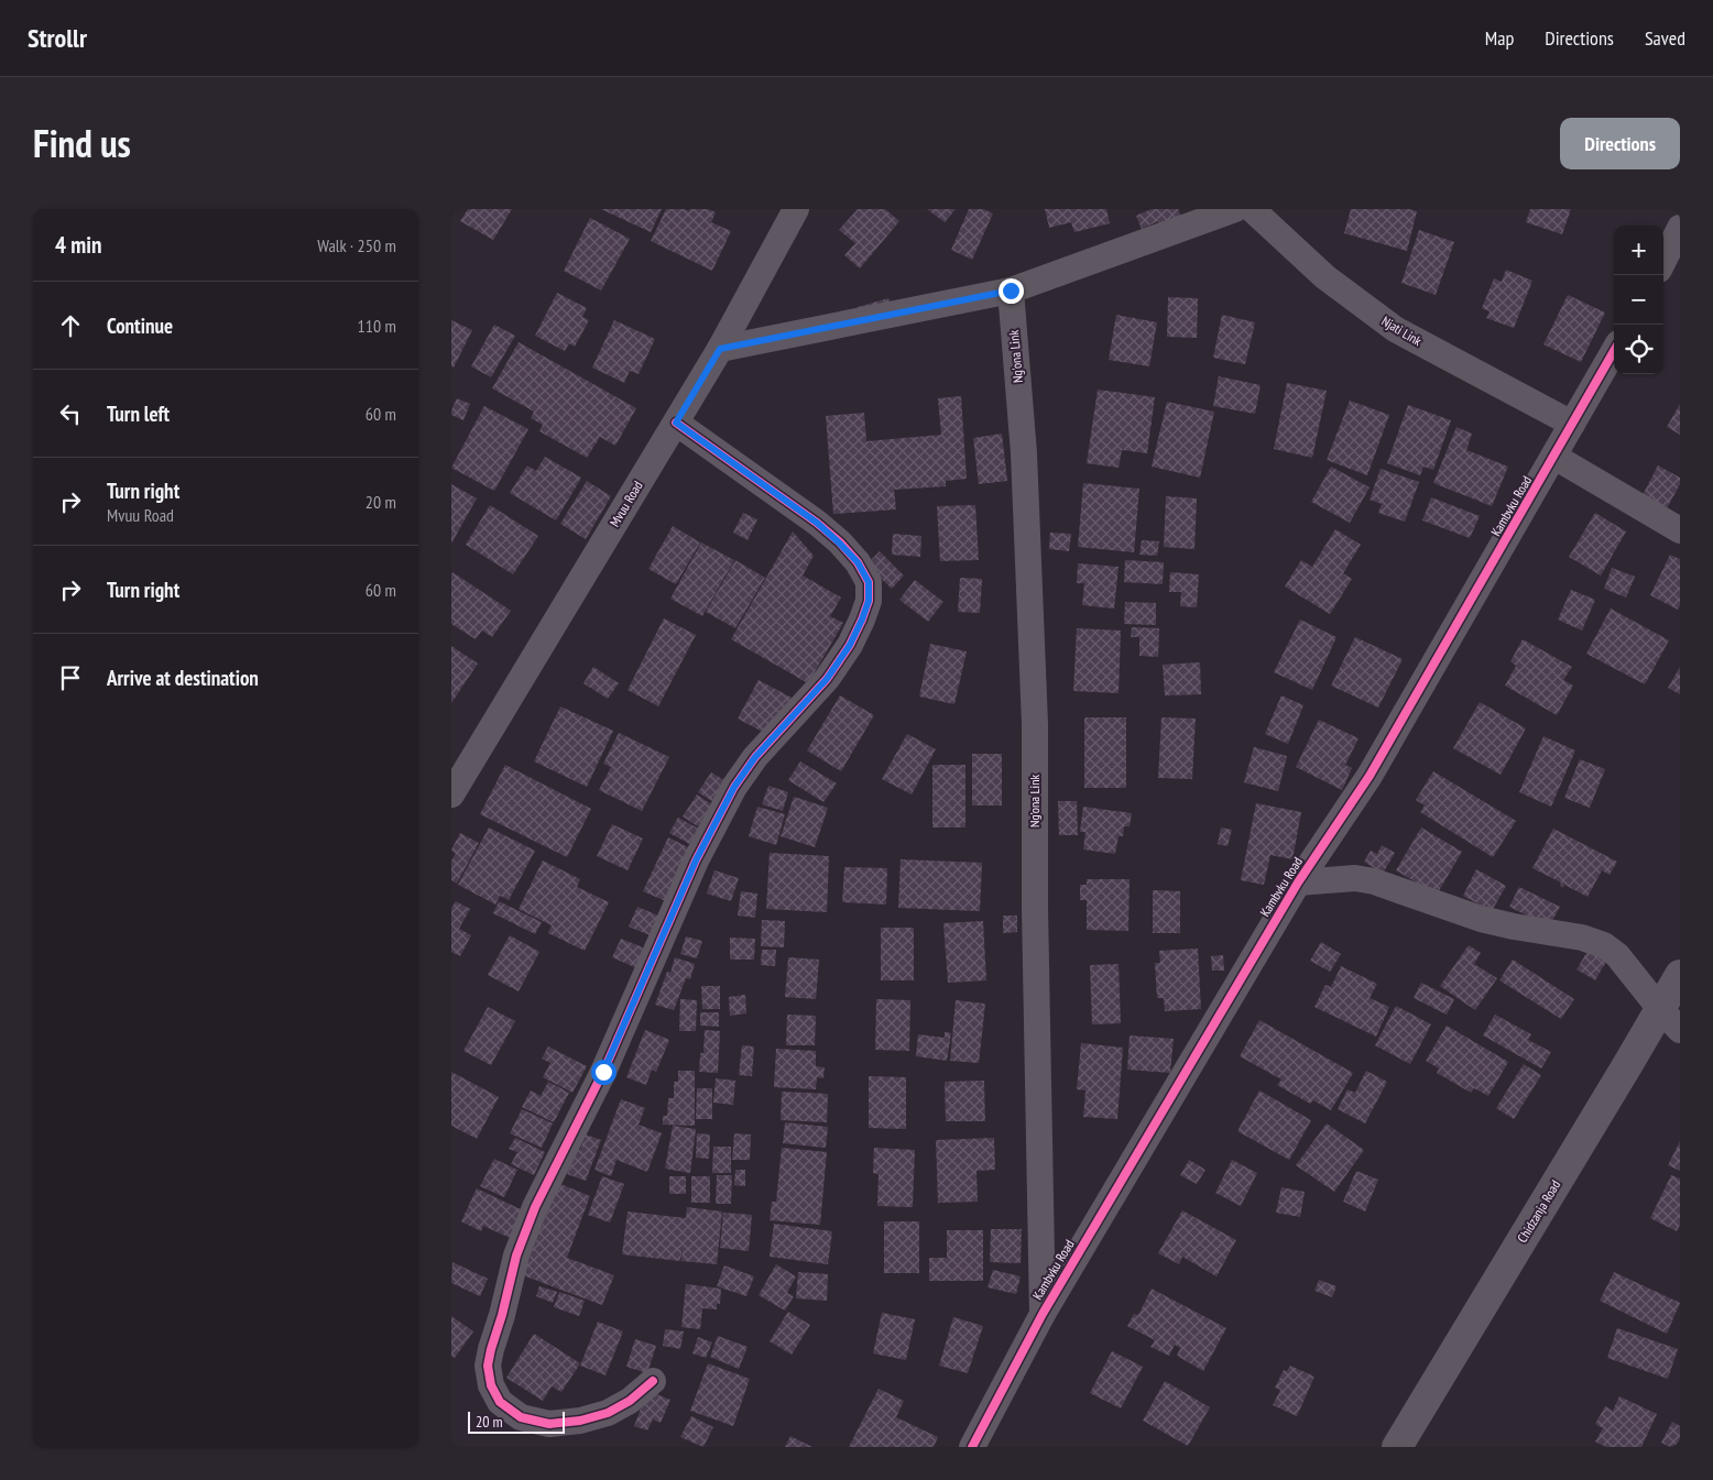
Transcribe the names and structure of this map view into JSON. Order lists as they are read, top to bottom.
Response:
{
  "streets": {
    "street": [
      "Njati Link",
      "Ng'ona Link",
      "Mvuu Road",
      "Kambvku Road",
      "Chidzanja Road"
    ]
  },
  "crossings": [
    ["Njati Link", "Kambvku Road"],
    ["Ng'ona Link", "Kambvku Road"]
  ],
  "scale_bar": "20 m",
  "page": {
    "header": "Strollr",
    "nav": ["Map", "Directions", "Saved"],
    "title": "Find us",
    "buttons": "Directions",
    "heading": ["4 min", "Walk · 250 m"],
    "map_buttons": ["+", "−"],
    "list": [
      ["Continue", "110 m"],
      ["Turn left", "60 m"],
      ["Turn right", "Mvuu Road", "20 m"],
      ["Turn right", "60 m"],
      "Arrive at destination"
    ],
    "scale": "20 m"
  }
}
